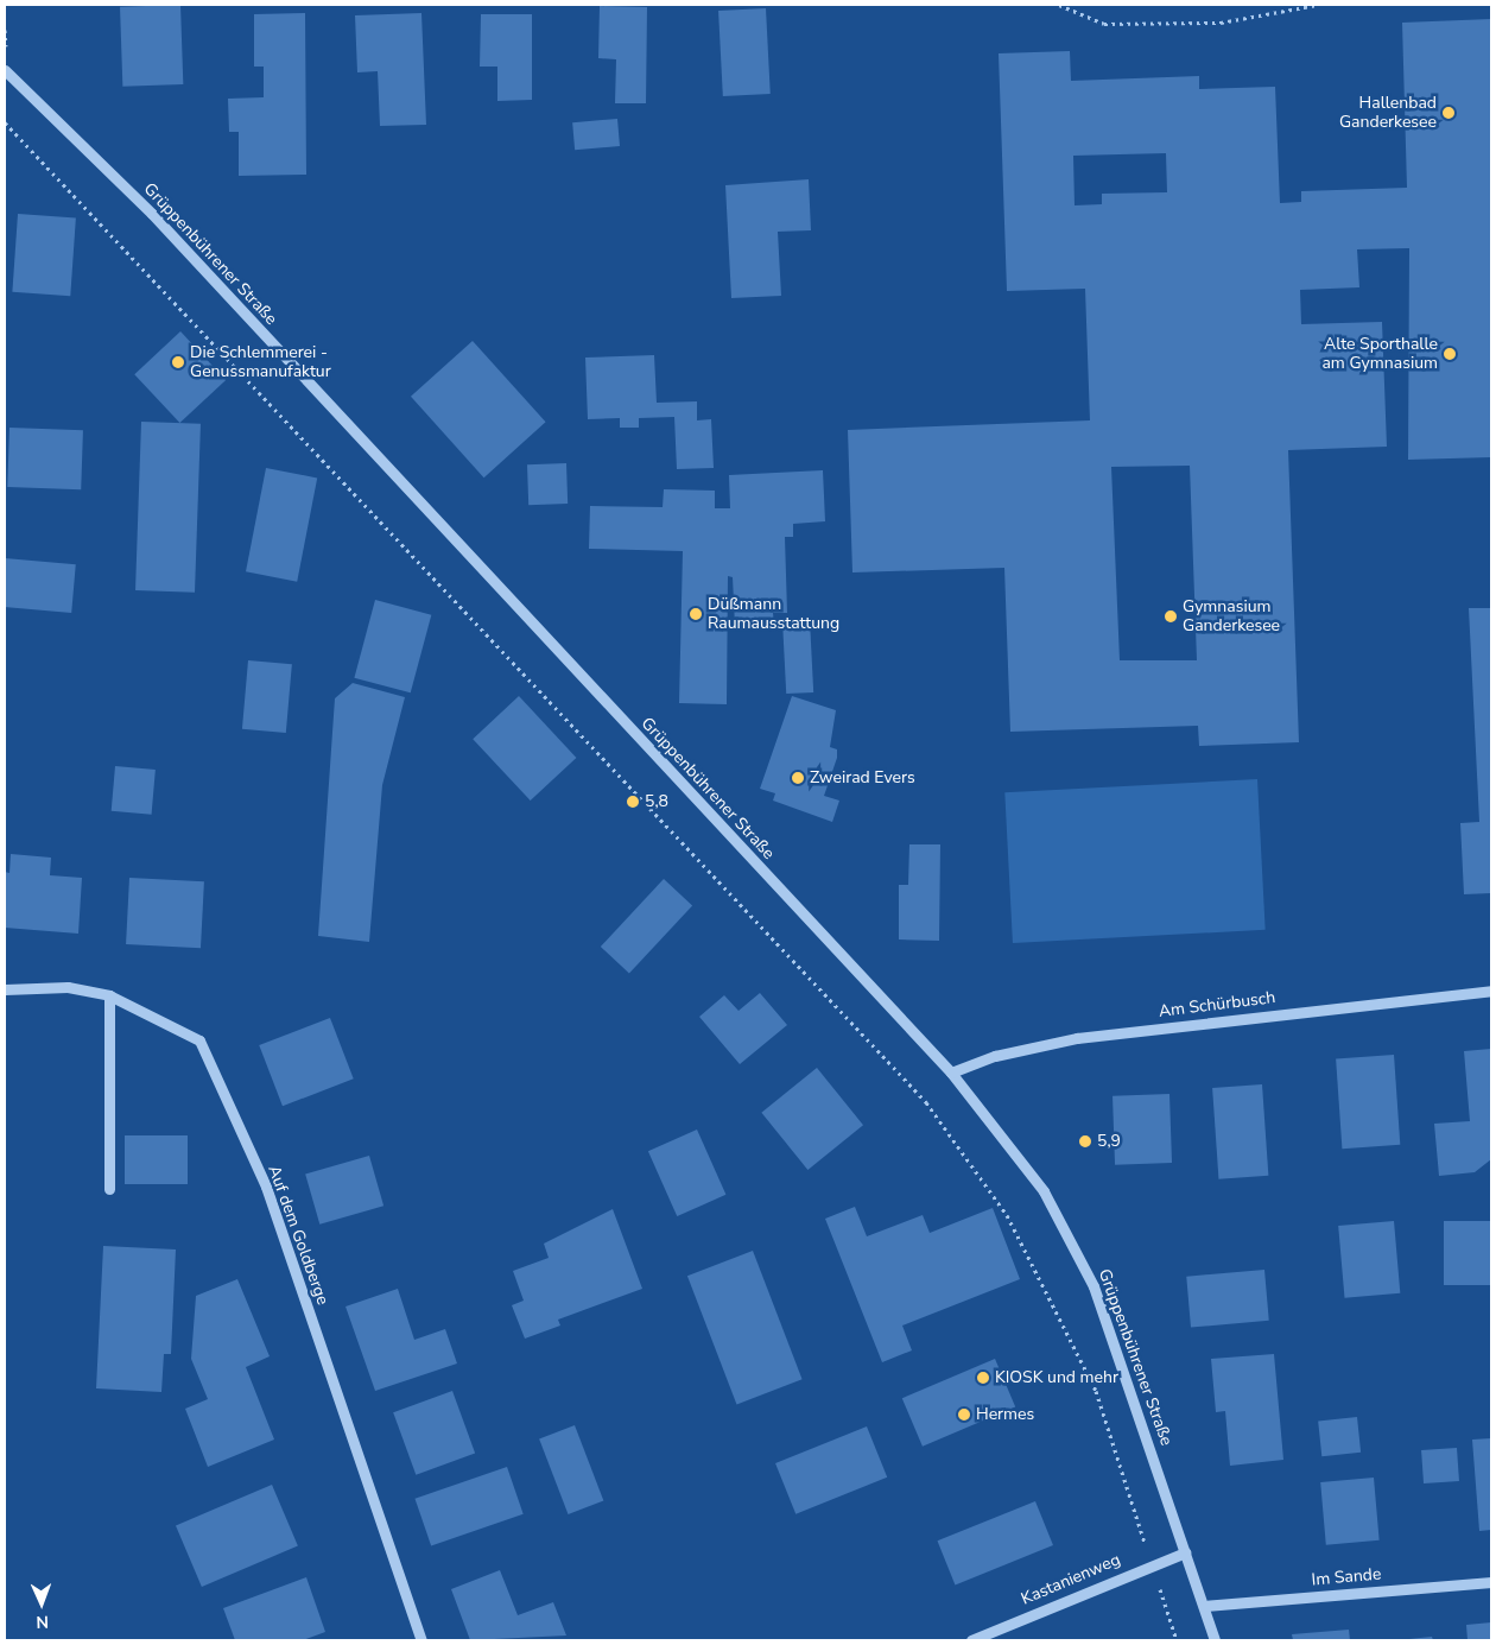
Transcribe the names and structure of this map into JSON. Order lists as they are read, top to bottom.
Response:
{
  "streets": {
    "street": [
      "Grüppenbührener Straße",
      "Am Schürbusch",
      "Auf dem Goldberge",
      "Im Sande",
      "Kastanienweg"
    ]
  },
  "crossings": [
    ["Grüppenbührener Straße", "Am Schürbusch"],
    ["Grüppenbührener Straße", "Im Sande"],
    ["Grüppenbührener Straße", "Kastanienweg"]
  ],
  "places": [
    "Hallenbad Ganderkesee",
    "Alte Sporthalle am Gymnasium",
    "Die Schlemmerei - Genussmanufaktur",
    "Düßmann Raumausstattung",
    "Gymnasium Ganderkesee",
    "Zweirad Evers",
    "5,8",
    "5,9",
    "KIOSK und mehr",
    "Hermes"
  ],
  "north": "bottom"
}
